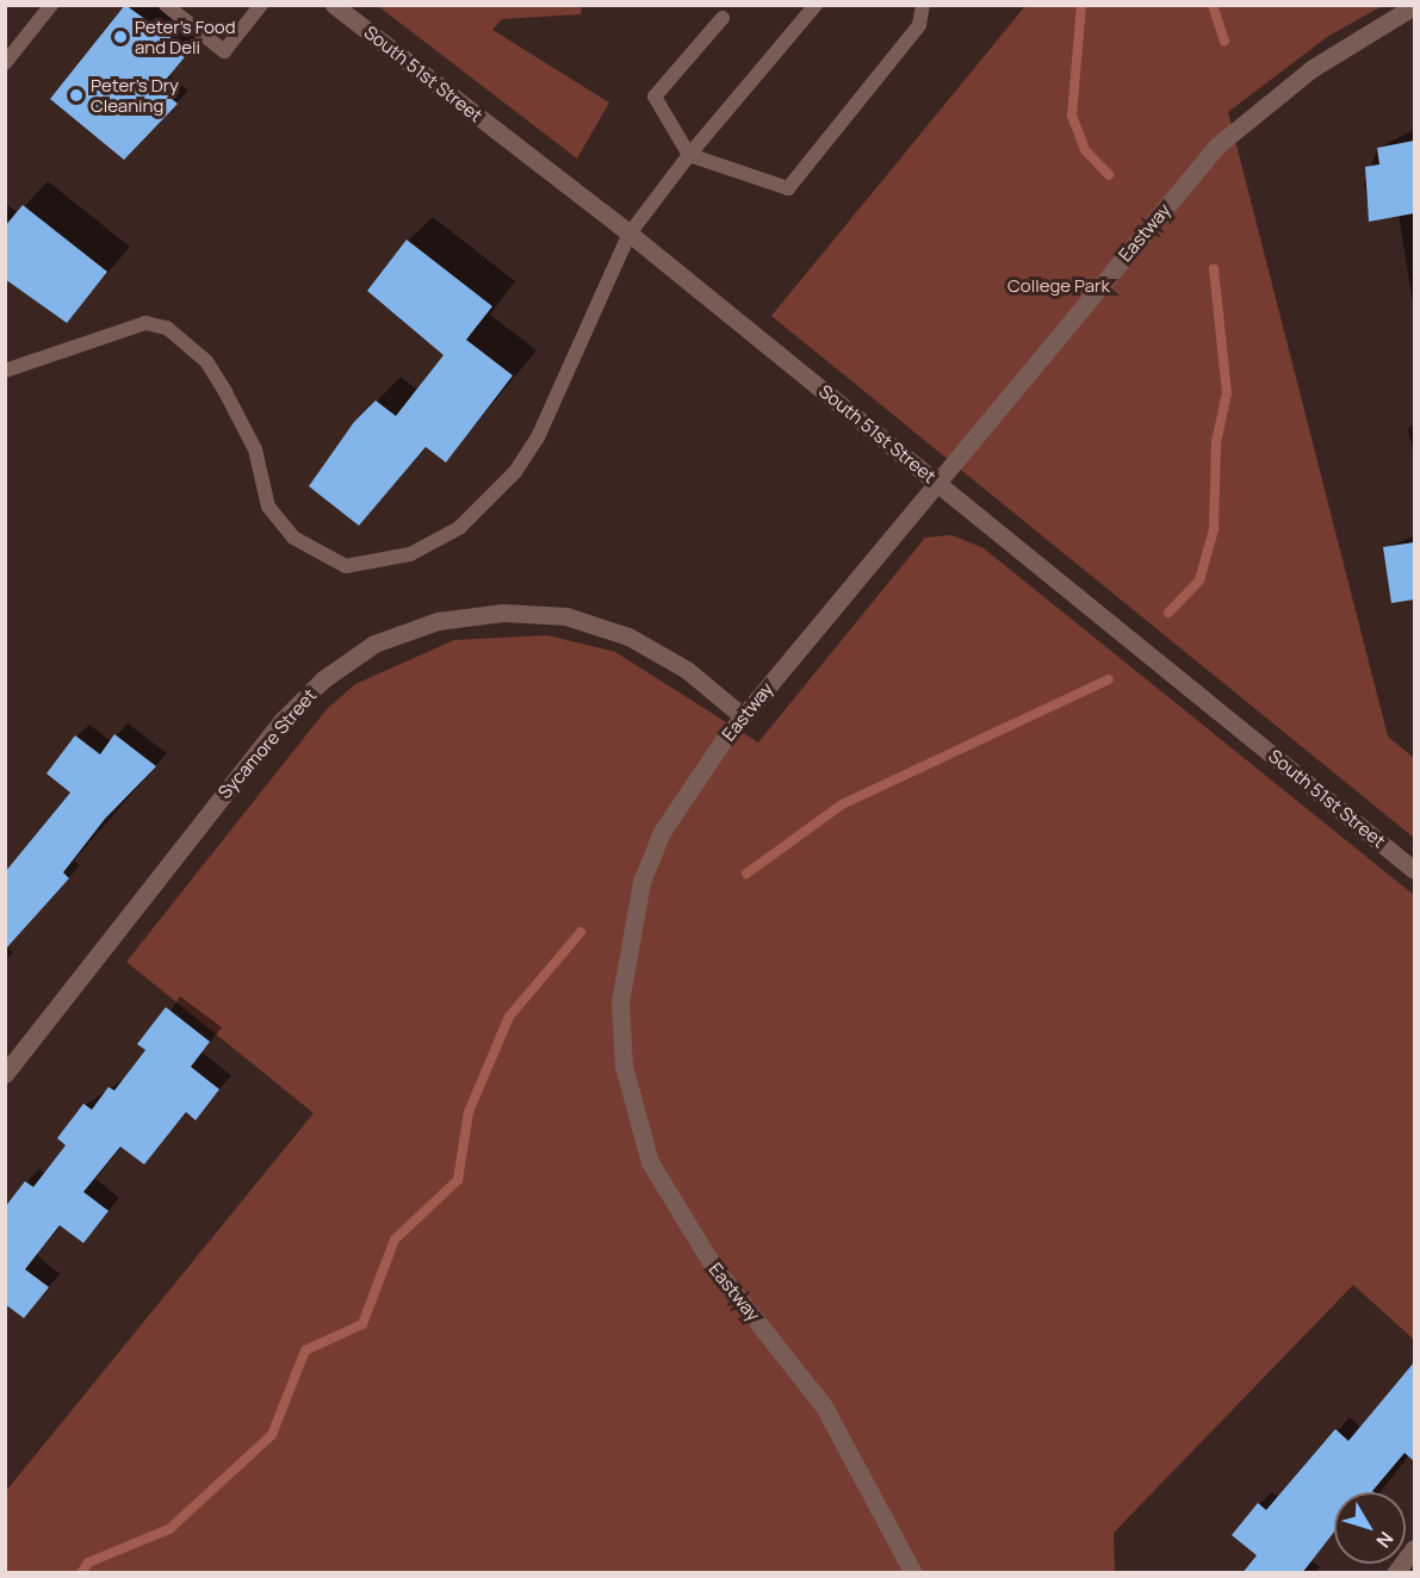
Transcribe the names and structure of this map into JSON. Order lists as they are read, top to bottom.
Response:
{
  "streets": {
    "street": ["South 51st Street", "Eastway", "Sycamore Street"]
  },
  "crossings": [
    ["South 51st Street", "Eastway"],
    ["Eastway", "Sycamore Street"]
  ],
  "parks": ["College Park"],
  "places": ["Peter's Food and Deli", "Peter's Dry Cleaning"],
  "north": "bottom right"
}
